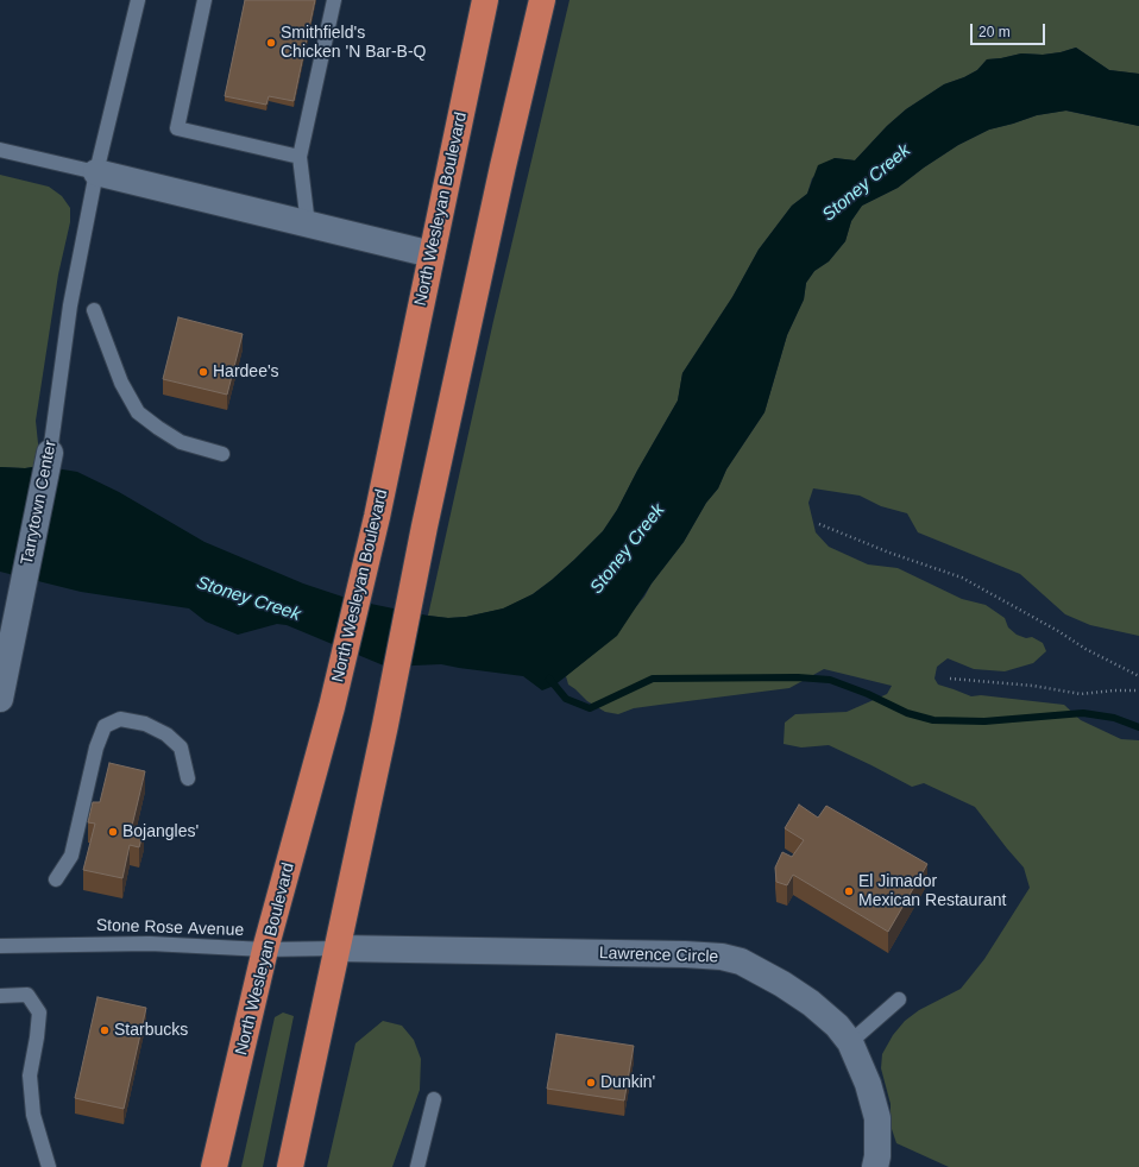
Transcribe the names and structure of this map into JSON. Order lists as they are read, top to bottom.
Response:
{
  "streets": {
    "highway": ["North Wesleyan Boulevard"],
    "street": ["Tarrytown Center", "Lawrence Circle"],
    "lane": ["Stone Rose Avenue"]
  },
  "crossings": [
    ["North Wesleyan Boulevard", "Stone Rose Avenue"],
    ["Stone Rose Avenue", "Lawrence Circle"]
  ],
  "water": ["Stoney Creek"],
  "places": [
    "Smithfield's Chicken 'N Bar-B-Q",
    "Hardee's",
    "Bojangles'",
    "El Jimador Mexican Restaurant",
    "Starbucks",
    "Dunkin'"
  ],
  "scale_bar": "20 m"
}
